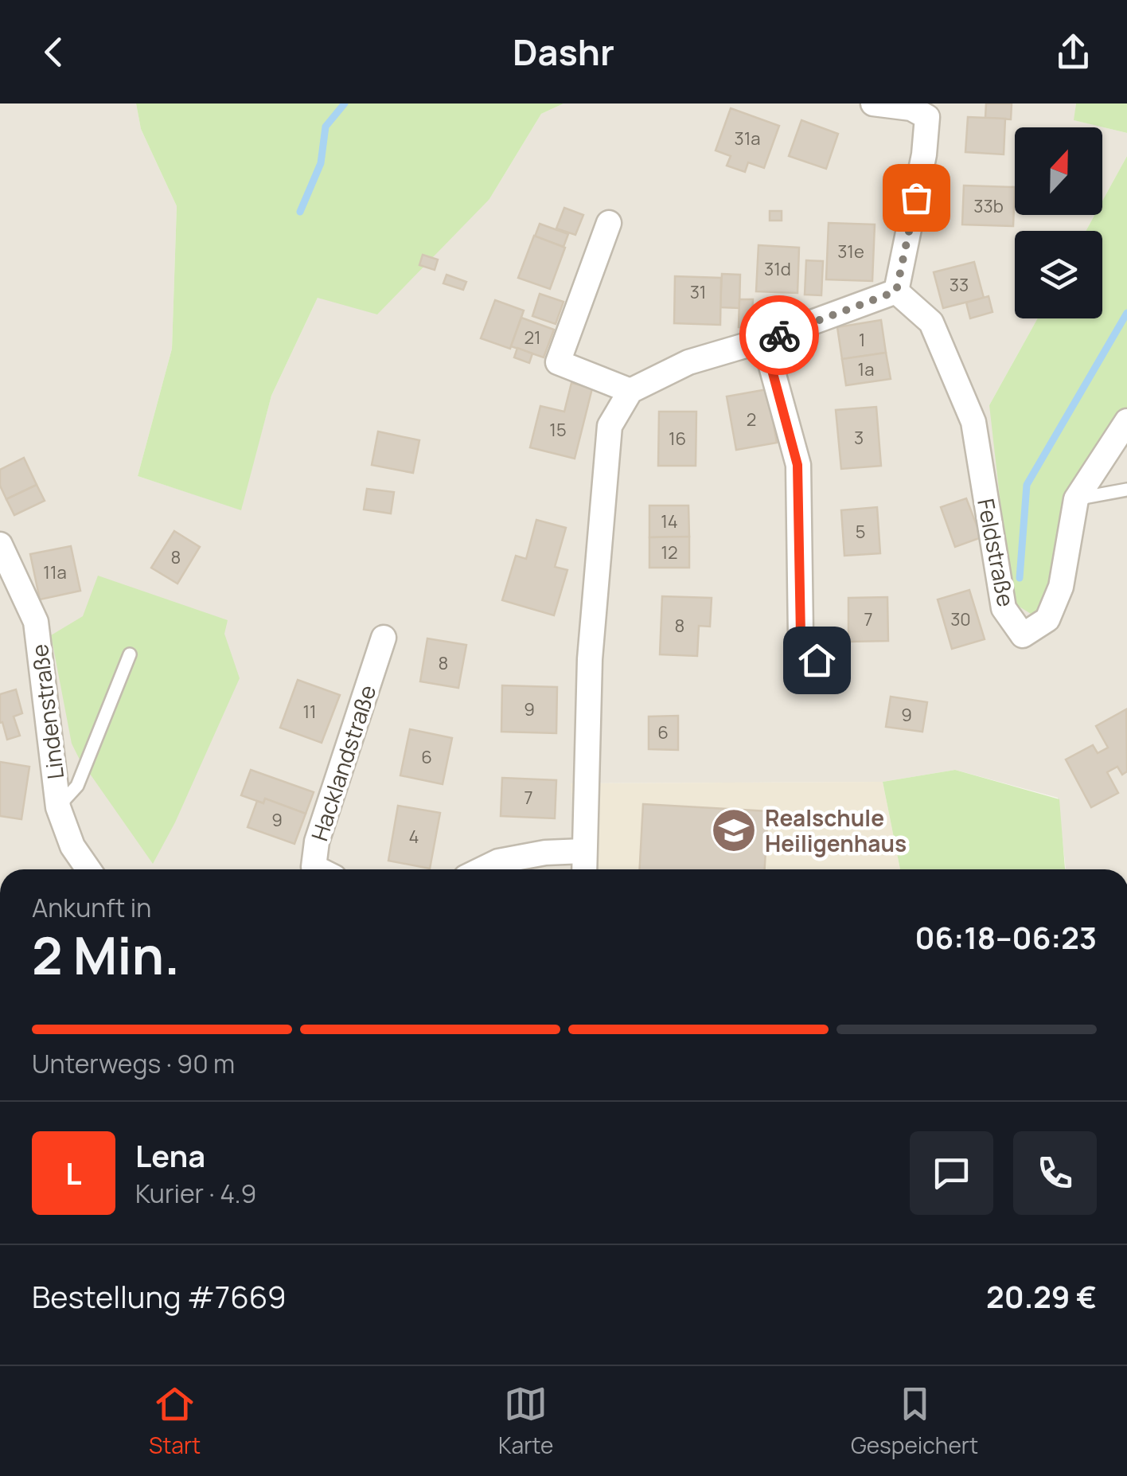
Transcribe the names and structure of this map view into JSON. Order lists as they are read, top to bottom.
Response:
{
  "streets": {
    "street": ["Feldstraße", "Lindenstraße", "Hacklandstraße"]
  },
  "places": {
    "school or university": ["Realschule Heiligenhaus"]
  },
  "house_numbers": [
    "31a",
    "33b",
    "31e",
    "31d",
    "33",
    "31",
    "21",
    "1",
    "1a",
    "2",
    "15",
    "3",
    "16",
    "14",
    "5",
    "12",
    "8",
    "11a",
    "7",
    "30",
    "8",
    "8",
    "9",
    "11",
    "9",
    "6",
    "6",
    "7",
    "9",
    "4"
  ],
  "north": "top",
  "page": {
    "header": "Dashr",
    "heading": ["2 Min.", "Ankunft in", "06:18–06:23"],
    "panel": [
      "Lena",
      "Kurier · 4.9",
      "Bestellung #7669",
      "20.29 €"
    ],
    "bar": "Unterwegs · 90 m",
    "round": "L",
    "tabs": ["Start", "Karte", "Gespeichert"]
  }
}
